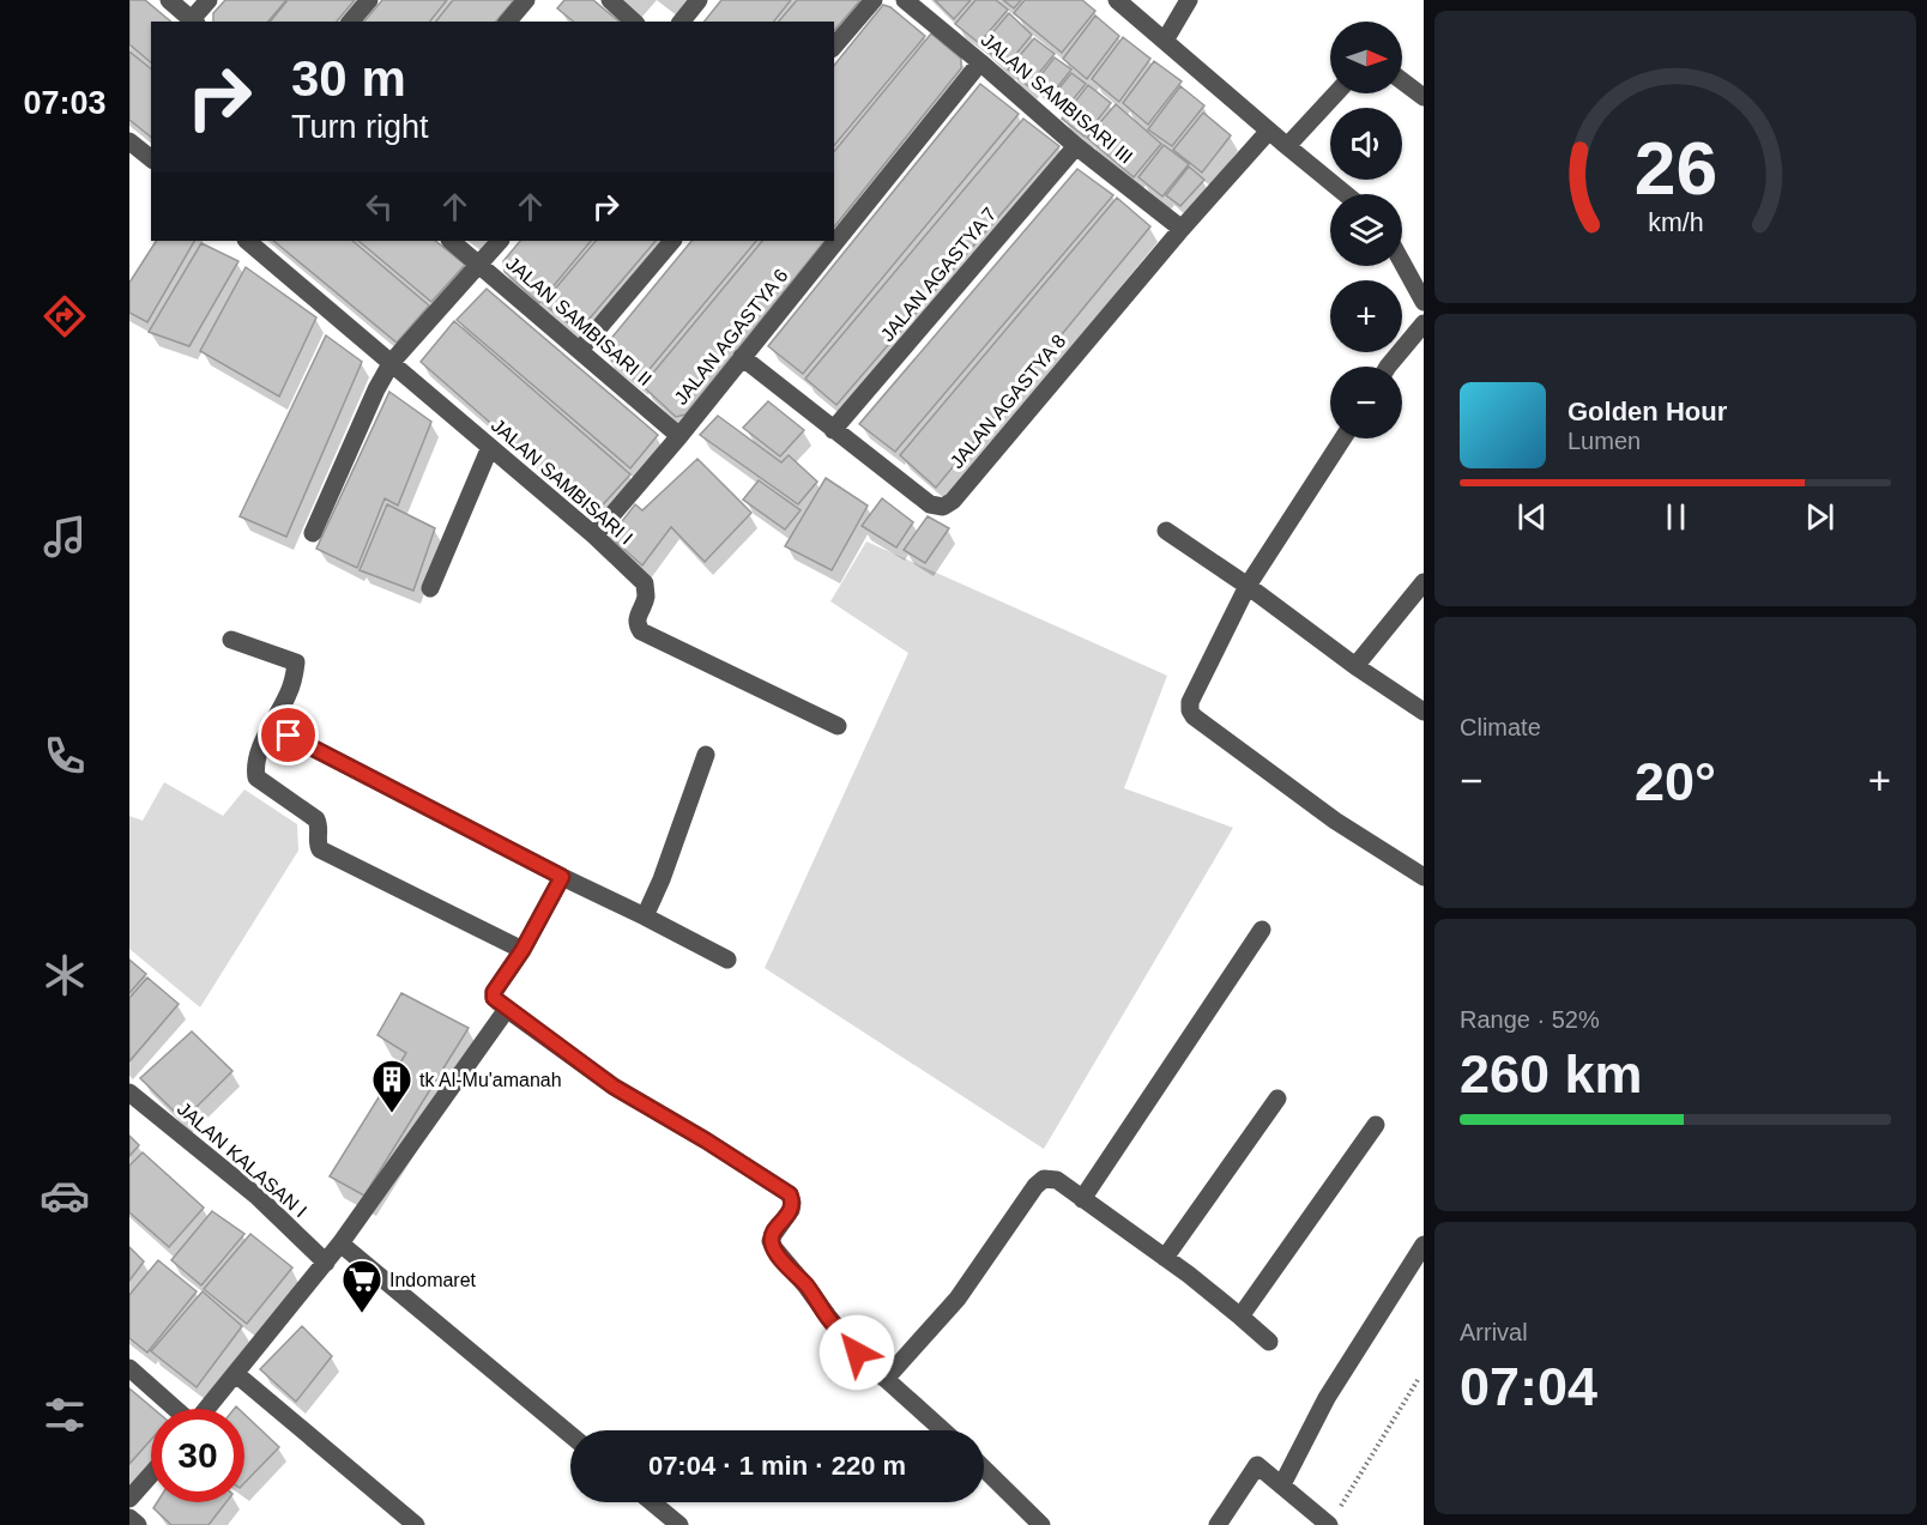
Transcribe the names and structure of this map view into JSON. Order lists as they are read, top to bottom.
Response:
{
  "streets": {
    "street": [
      "JALAN SAMBISARI III",
      "JALAN AGASTYA 7",
      "JALAN SAMBISARI II",
      "JALAN AGASTYA 6",
      "JALAN AGASTYA 8",
      "JALAN SAMBISARI I",
      "JALAN KALASAN I"
    ]
  },
  "crossings": [
    ["JALAN SAMBISARI III", "JALAN AGASTYA 7"],
    ["JALAN SAMBISARI III", "JALAN AGASTYA 6"],
    ["JALAN SAMBISARI III", "JALAN AGASTYA 8"],
    ["JALAN AGASTYA 7", "JALAN AGASTYA 8"],
    ["JALAN SAMBISARI II", "JALAN AGASTYA 6"],
    ["JALAN AGASTYA 6", "JALAN AGASTYA 8"],
    ["JALAN AGASTYA 6", "JALAN SAMBISARI I"]
  ],
  "places": {
    "building": ["tk Al-Mu'amanah"],
    "supermarket": ["Indomaret"]
  },
  "north": "right",
  "page": {
    "tabs": "07:03",
    "map_buttons": ["+", "−"],
    "turn": ["30 m", "Turn right"],
    "song": ["Golden Hour", "Lumen"],
    "tile": [
      "Climate",
      ["Range · 52%", "260 km"],
      ["Arrival", "07:04"]
    ],
    "heat": ["−", "20°", "+"],
    "limit": "30",
    "trip": "07:04 · 1 min · 220 m",
    "gauge": ["26", "km/h"]
  }
}
